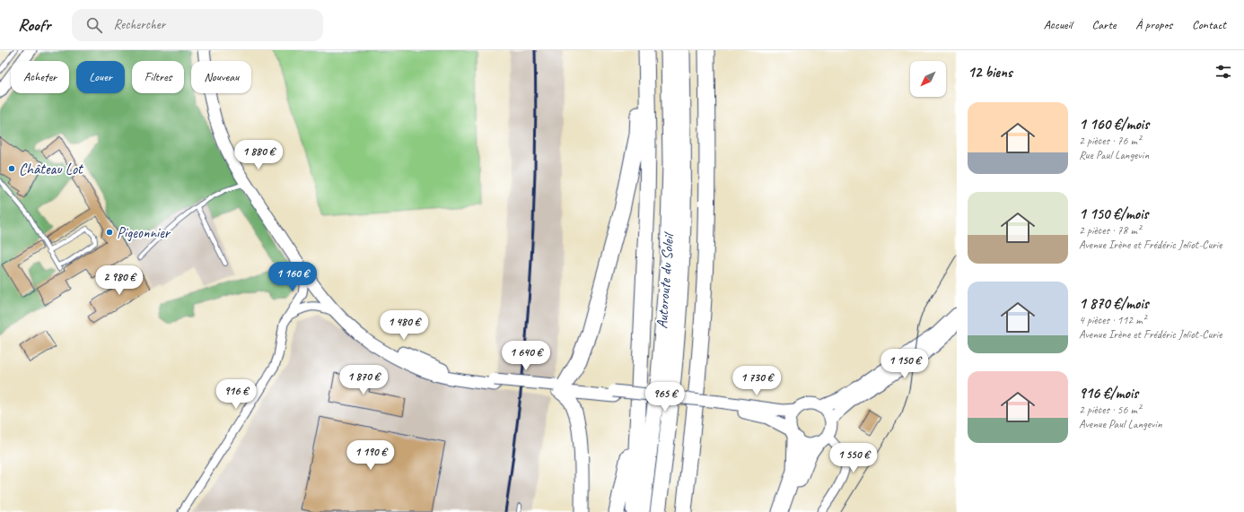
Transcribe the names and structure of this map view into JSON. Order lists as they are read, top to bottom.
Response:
{
  "streets": {
    "highway": ["Autoroute du Soleil"]
  },
  "places": ["Château Lot", "Pigeonnier"],
  "north": "bottom left",
  "page": {
    "header": "Roofr",
    "search": "Rechercher",
    "nav": [
      "Accueil",
      "Carte",
      "À propos",
      "Contact"
    ],
    "heading": "12 biens",
    "chip": [
      "Acheter",
      "Louer",
      "Filtres",
      "Nouveau"
    ],
    "list": [
      {
        "name": "1 160 €/mois",
        "note": "2 pièces · 76 m² · Rue Paul Langevin"
      },
      {
        "name": "1 150 €/mois",
        "note": "2 pièces · 78 m² · Avenue Irène et Frédéric Joliot-Curie"
      },
      {
        "name": "1 870 €/mois",
        "note": "4 pièces · 112 m² · Avenue Irène et Frédéric Joliot-Curie"
      },
      {
        "name": "916 €/mois",
        "note": "2 pièces · 56 m² · Avenue Paul Langevin"
      }
    ],
    "price": [
      "1 880 €",
      "1 160 €",
      "2 980 €",
      "1 480 €",
      "1 640 €",
      "1 150 €",
      "1 870 €",
      "1 730 €",
      "916 €",
      "965 €",
      "1 190 €",
      "1 550 €"
    ]
  }
}
